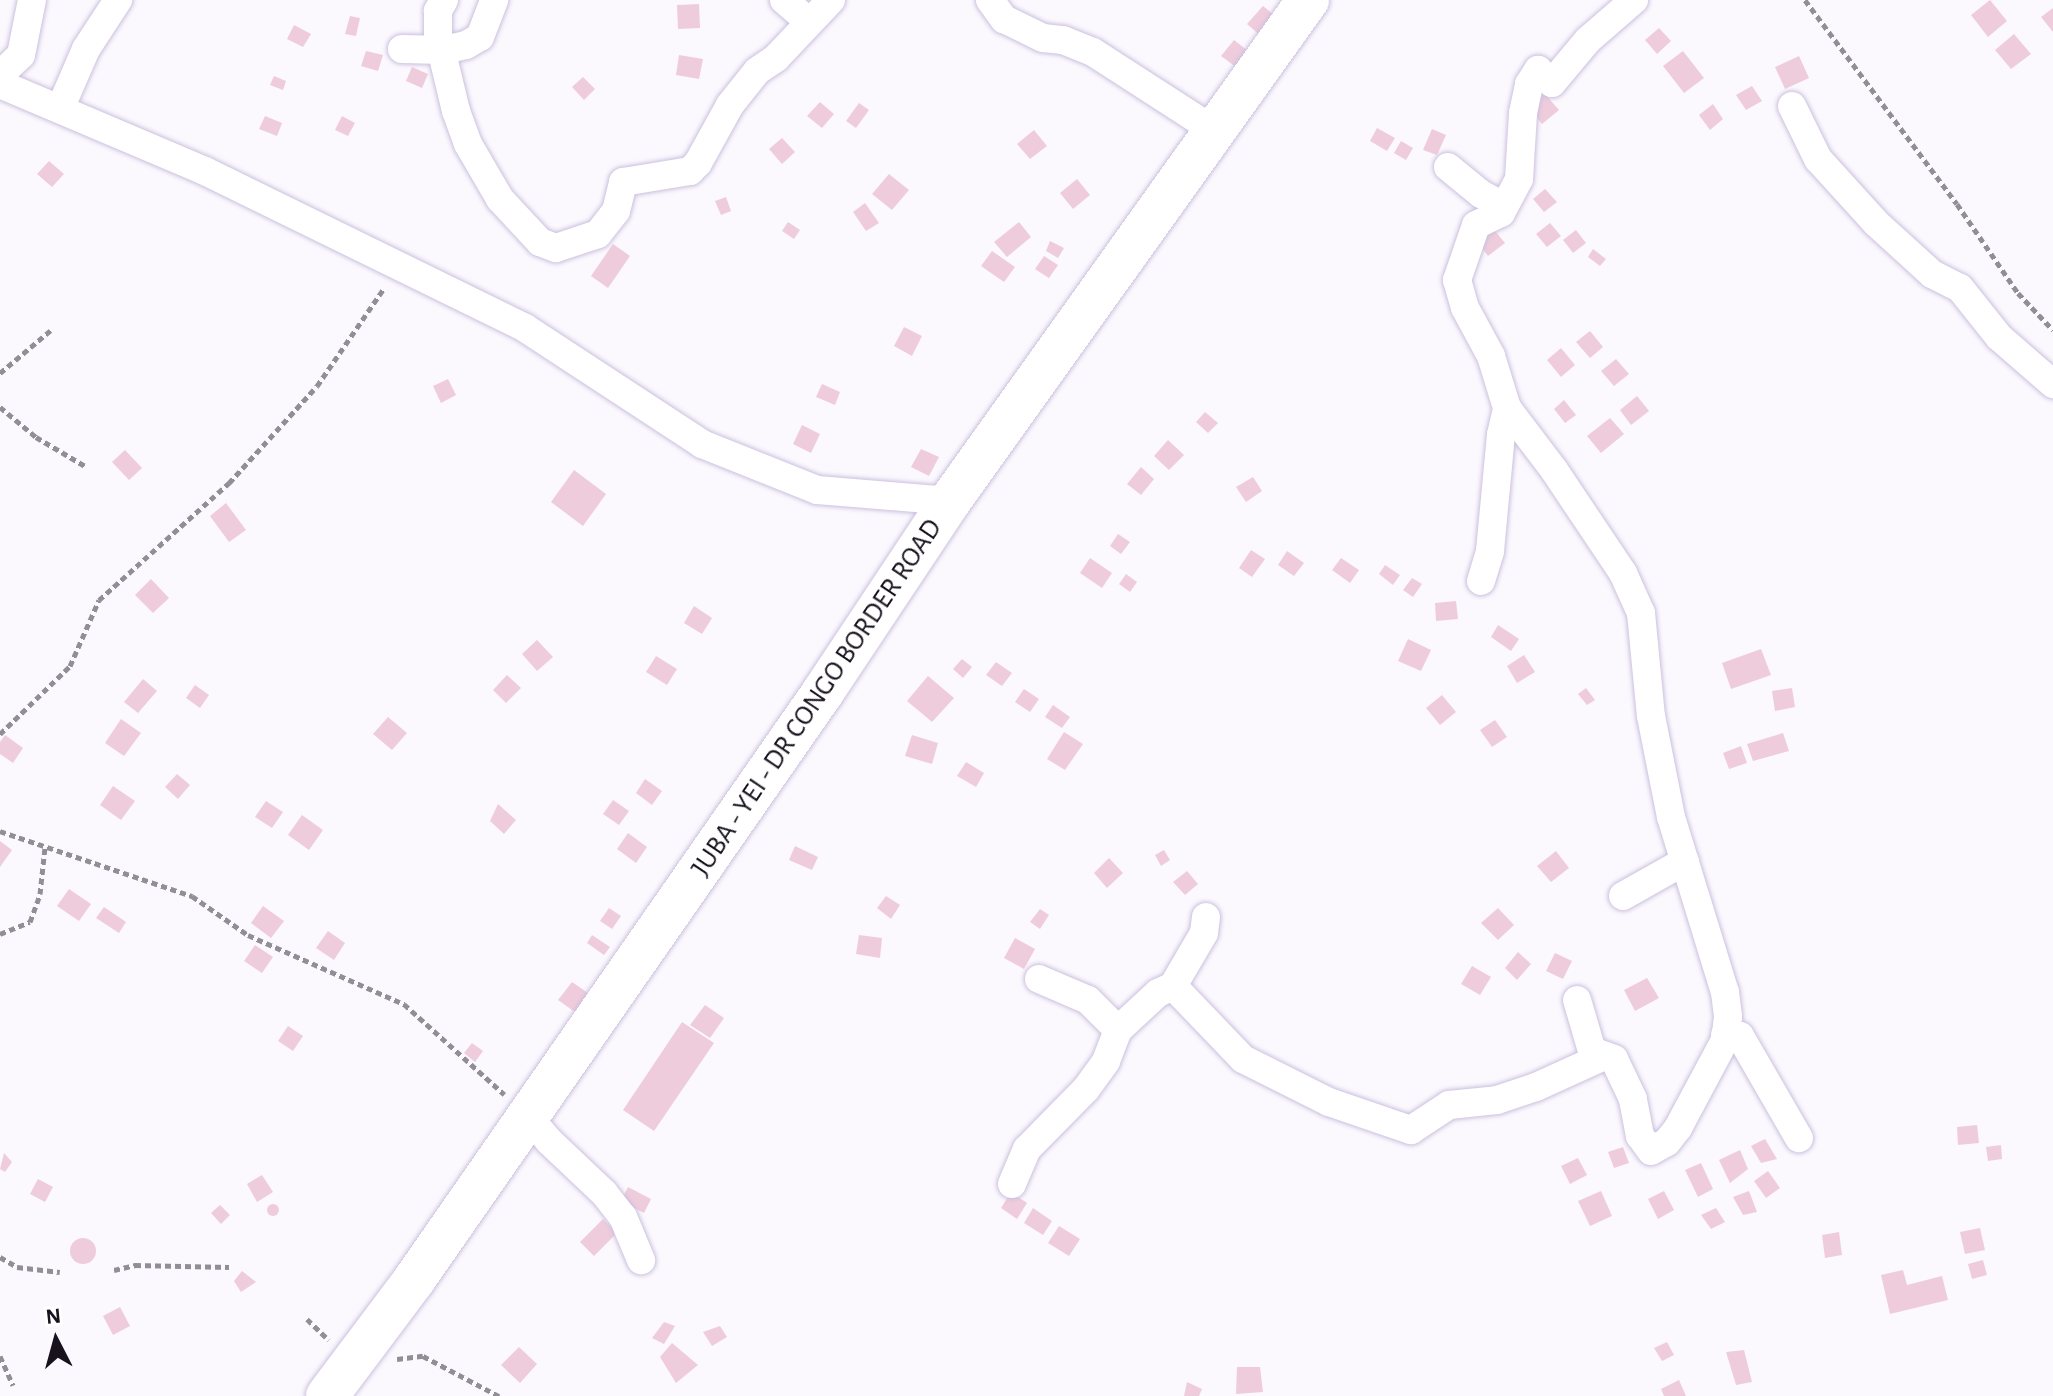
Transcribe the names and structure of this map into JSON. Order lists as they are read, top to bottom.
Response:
{
  "streets": {
    "main road": ["JUBA - YEI - DR CONGO BORDER ROAD"]
  },
  "north": "top"
}
